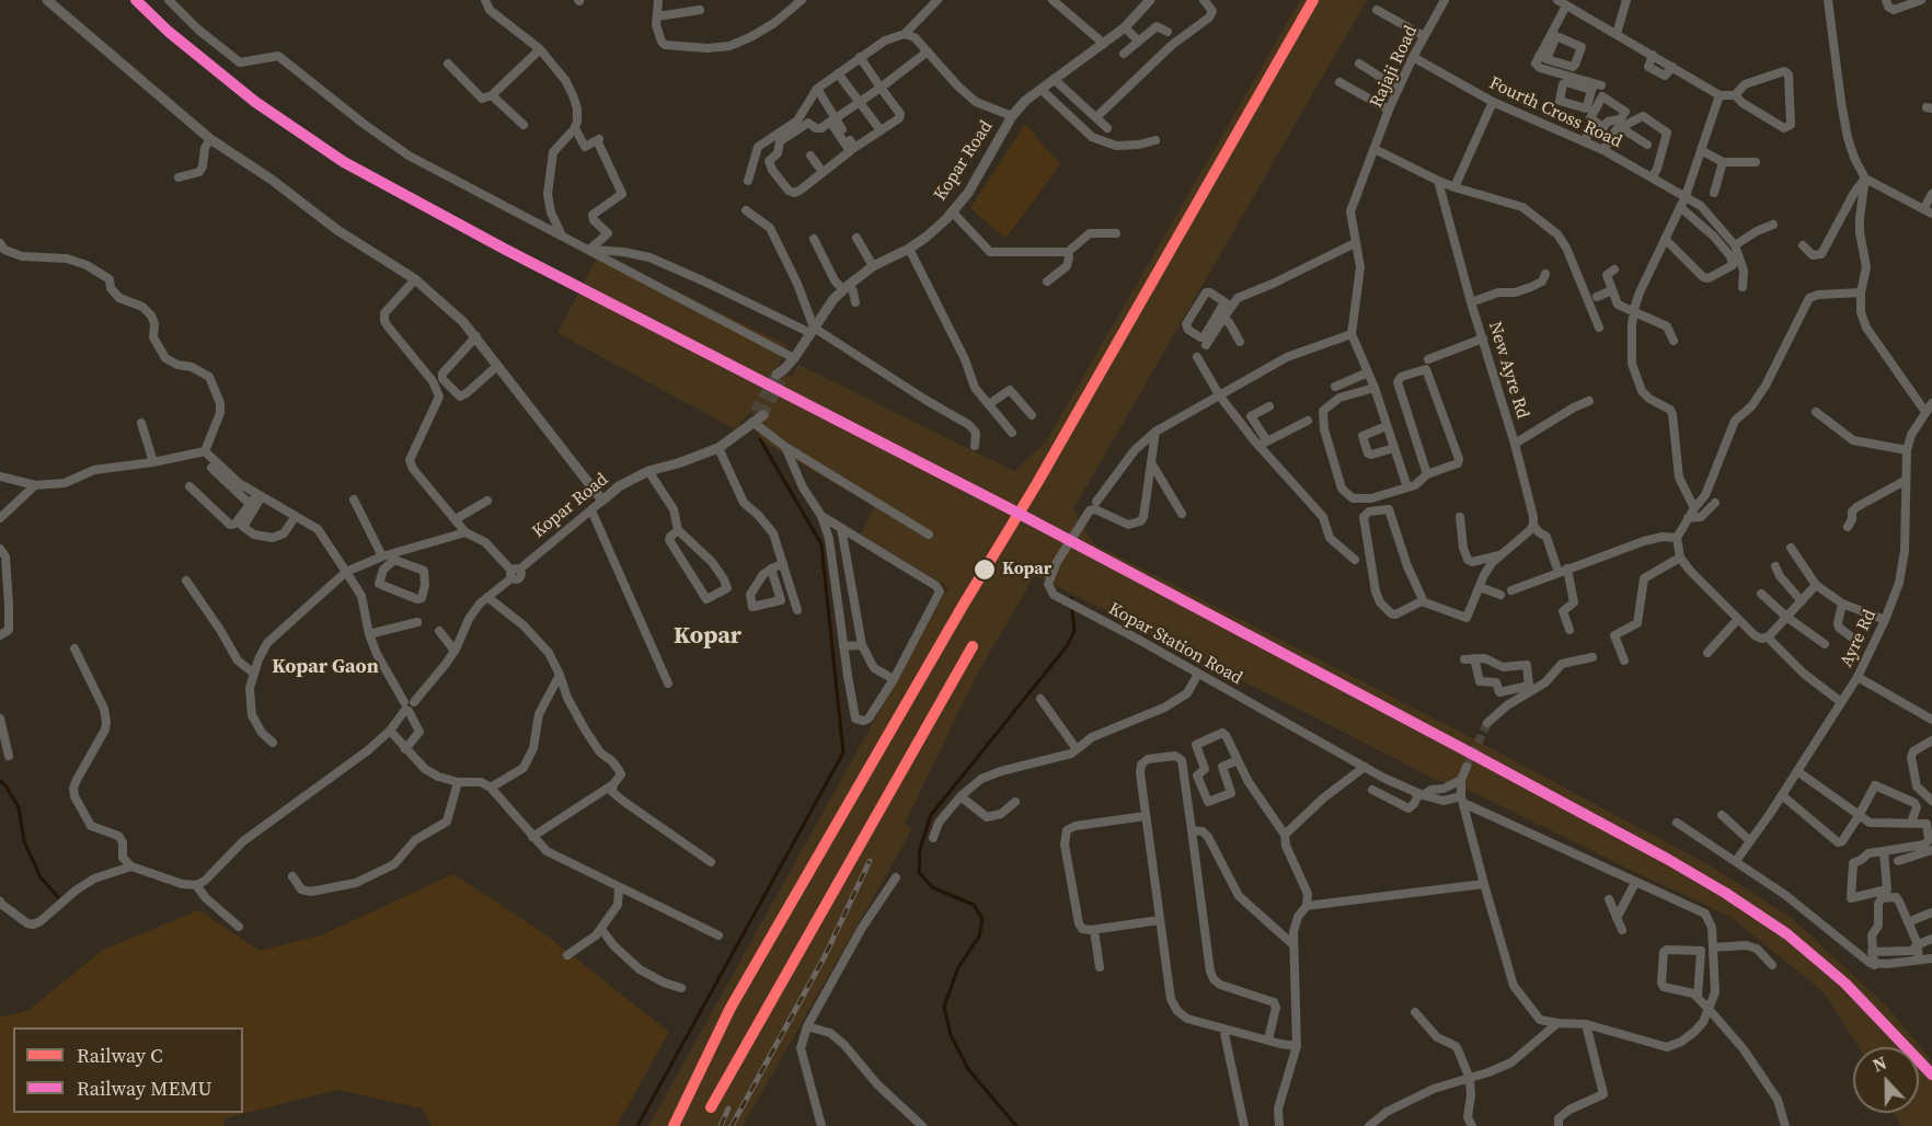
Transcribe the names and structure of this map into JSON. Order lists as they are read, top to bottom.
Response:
{
  "streets": {
    "street": [
      "Rajaji Road",
      "Fourth Cross Road",
      "Kopar Road",
      "New Ayre Rd",
      "Ayre Rd",
      "Kopar Station Road"
    ]
  },
  "crossings": [
    ["Rajaji Road", "Fourth Cross Road"]
  ],
  "districts": ["Kopar", "Kopar Gaon"],
  "places": ["Kopar"],
  "lines": ["rail line C", "rail line MEMU"],
  "legend": ["Railway C", "Railway MEMU"],
  "north": "top"
}
